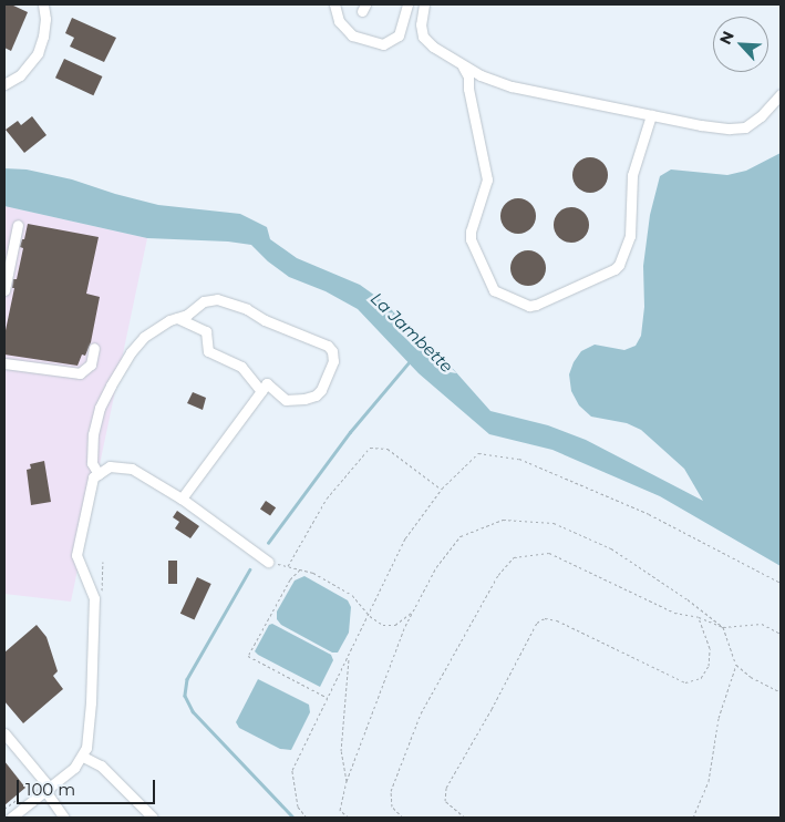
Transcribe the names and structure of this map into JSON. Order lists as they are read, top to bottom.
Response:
{
  "water": ["La Jambette"],
  "scale_bar": "100 m",
  "north": "top left"
}
